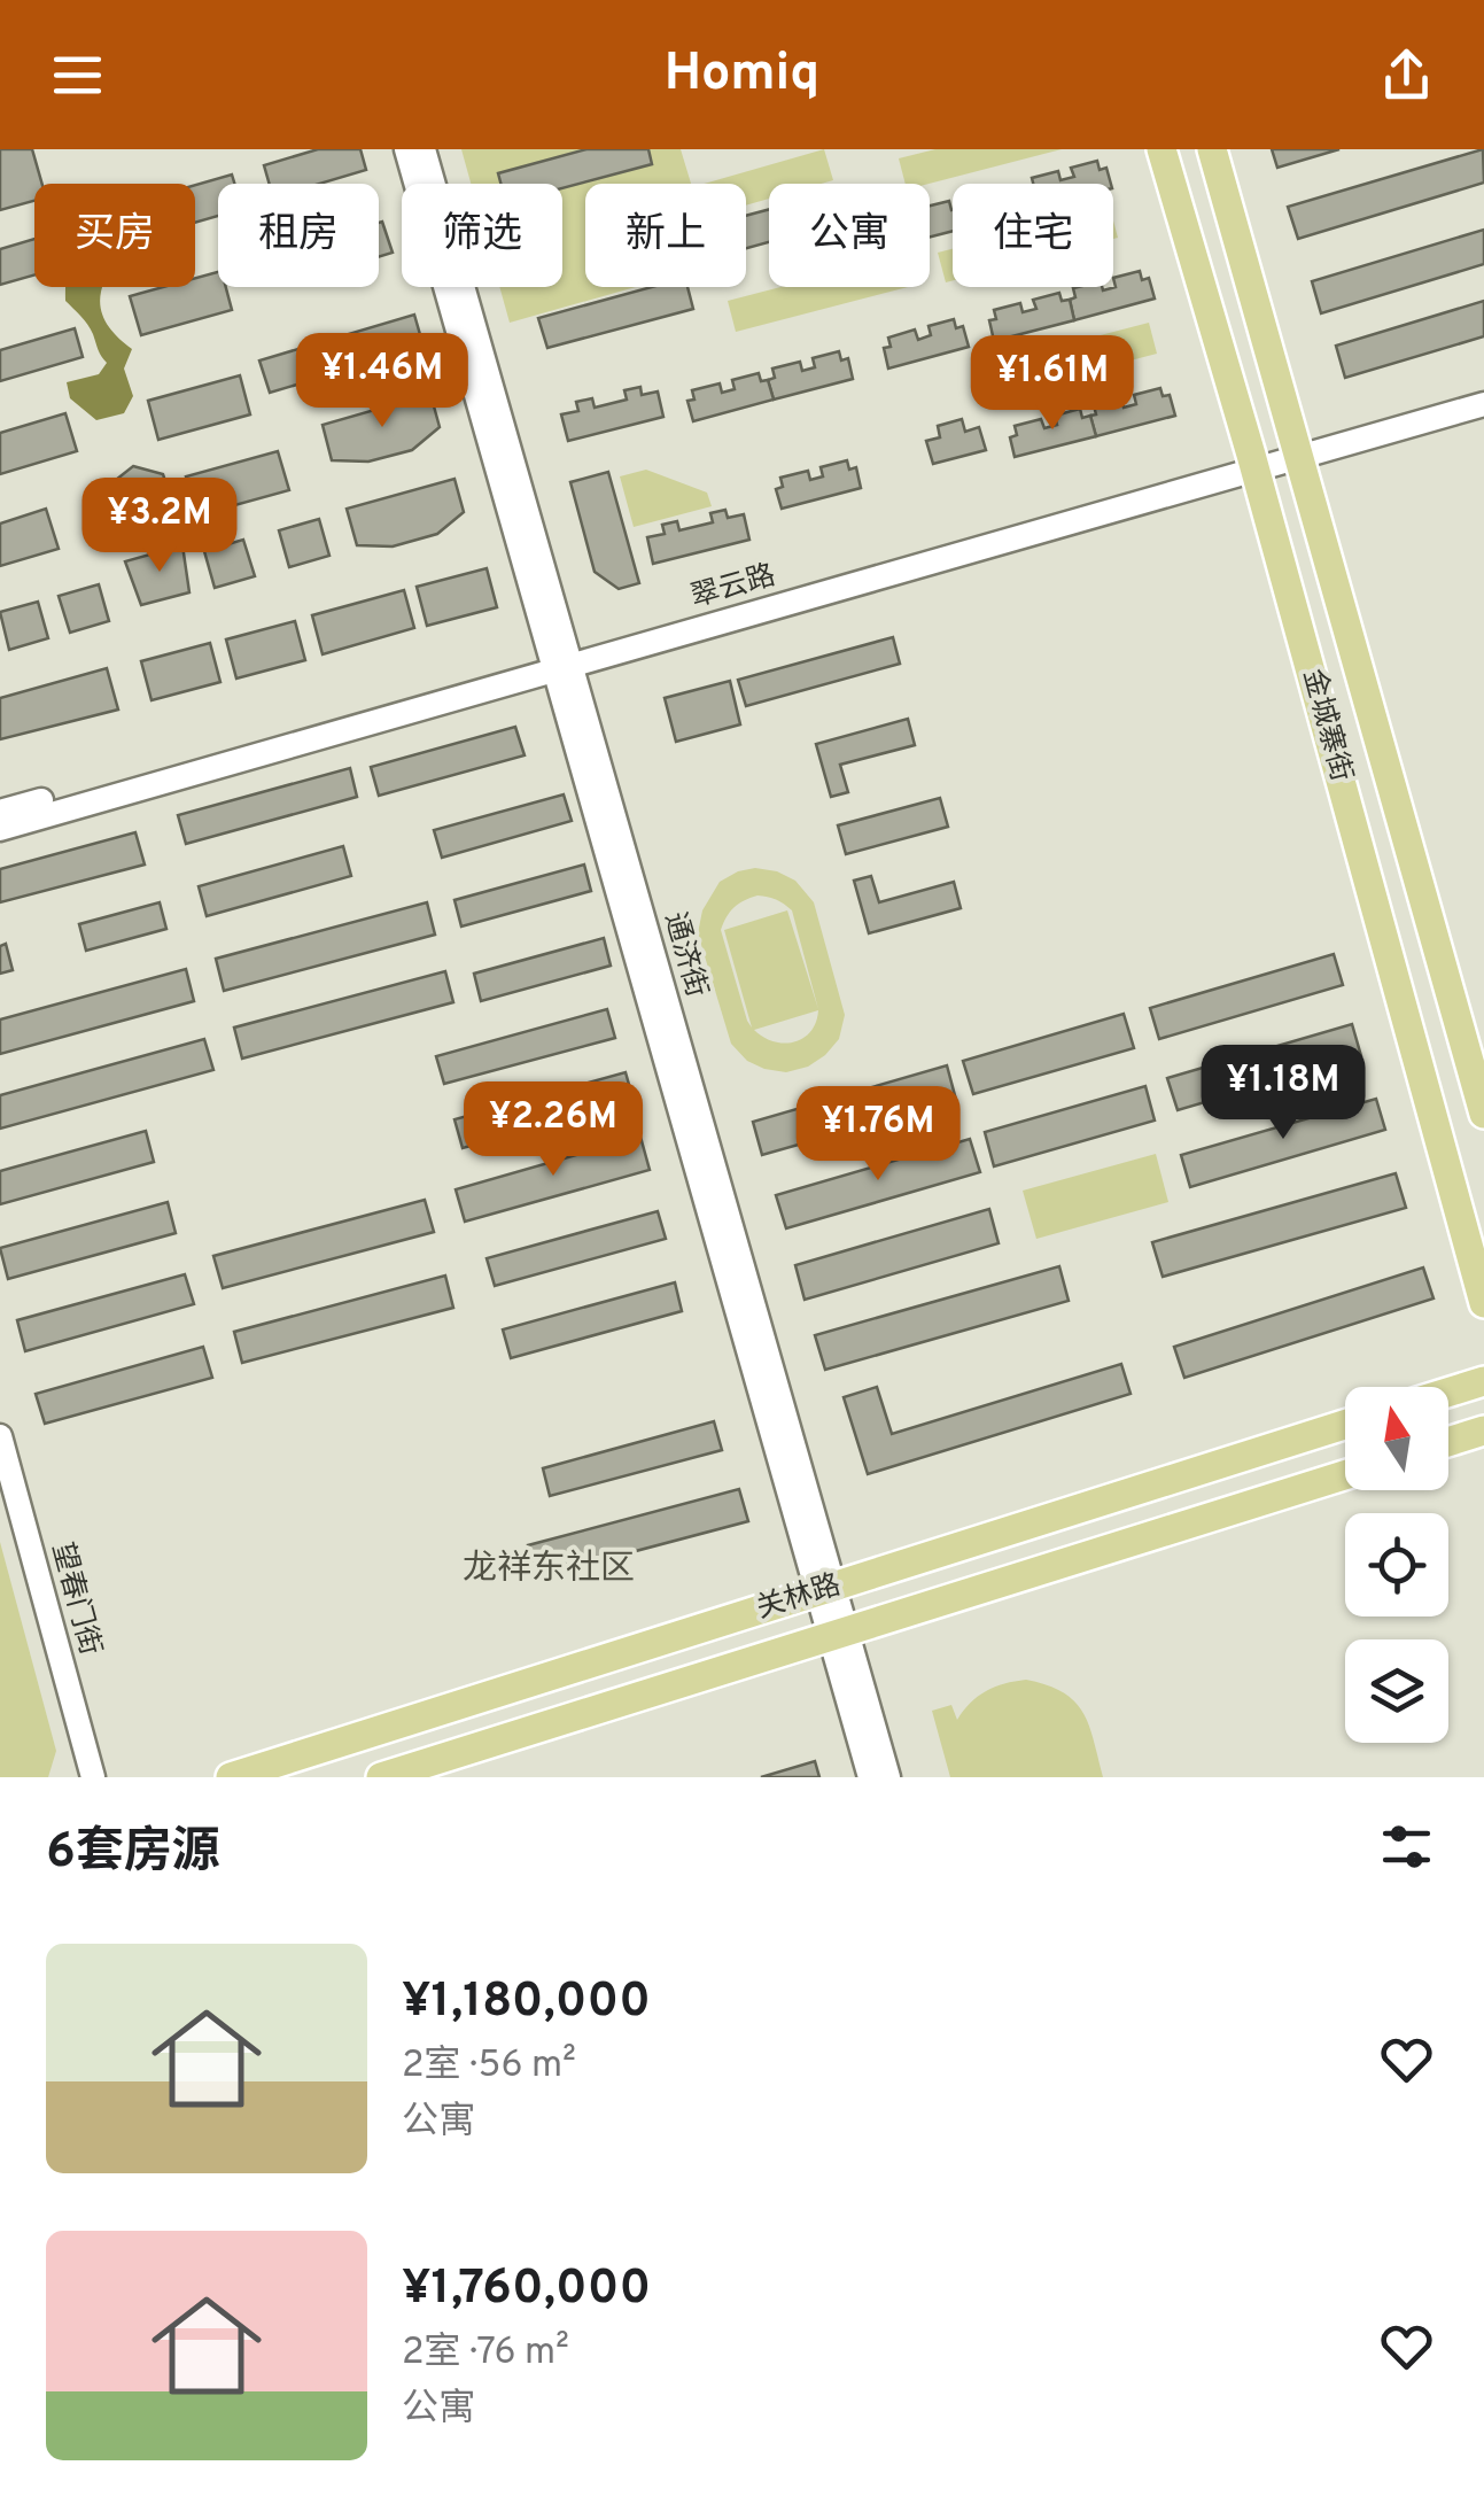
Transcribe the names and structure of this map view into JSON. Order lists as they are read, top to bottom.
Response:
{
  "streets": {
    "main road": ["金城寨街", "关林路"],
    "street": ["翠云路", "通济街", "望春门街"]
  },
  "crossings": [
    ["翠云路", "金城寨街"],
    ["翠云路", "通济街"],
    ["通济街", "关林路"]
  ],
  "districts": ["龙祥东社区"],
  "north": "top",
  "page": {
    "header": "Homiq",
    "chip": [
      "买房",
      "租房",
      "筛选",
      "新上",
      "公寓",
      "住宅"
    ],
    "price": [
      "¥1.46M",
      "¥1.61M",
      "¥3.2M",
      "¥1.18M",
      "¥2.26M",
      "¥1.76M"
    ],
    "heading": "6套房源",
    "list": [
      {
        "name": "¥1,180,000",
        "note": "2室 · 56 m² · 公寓"
      },
      {
        "name": "¥1,760,000",
        "note": "2室 · 76 m² · 公寓"
      }
    ]
  }
}
